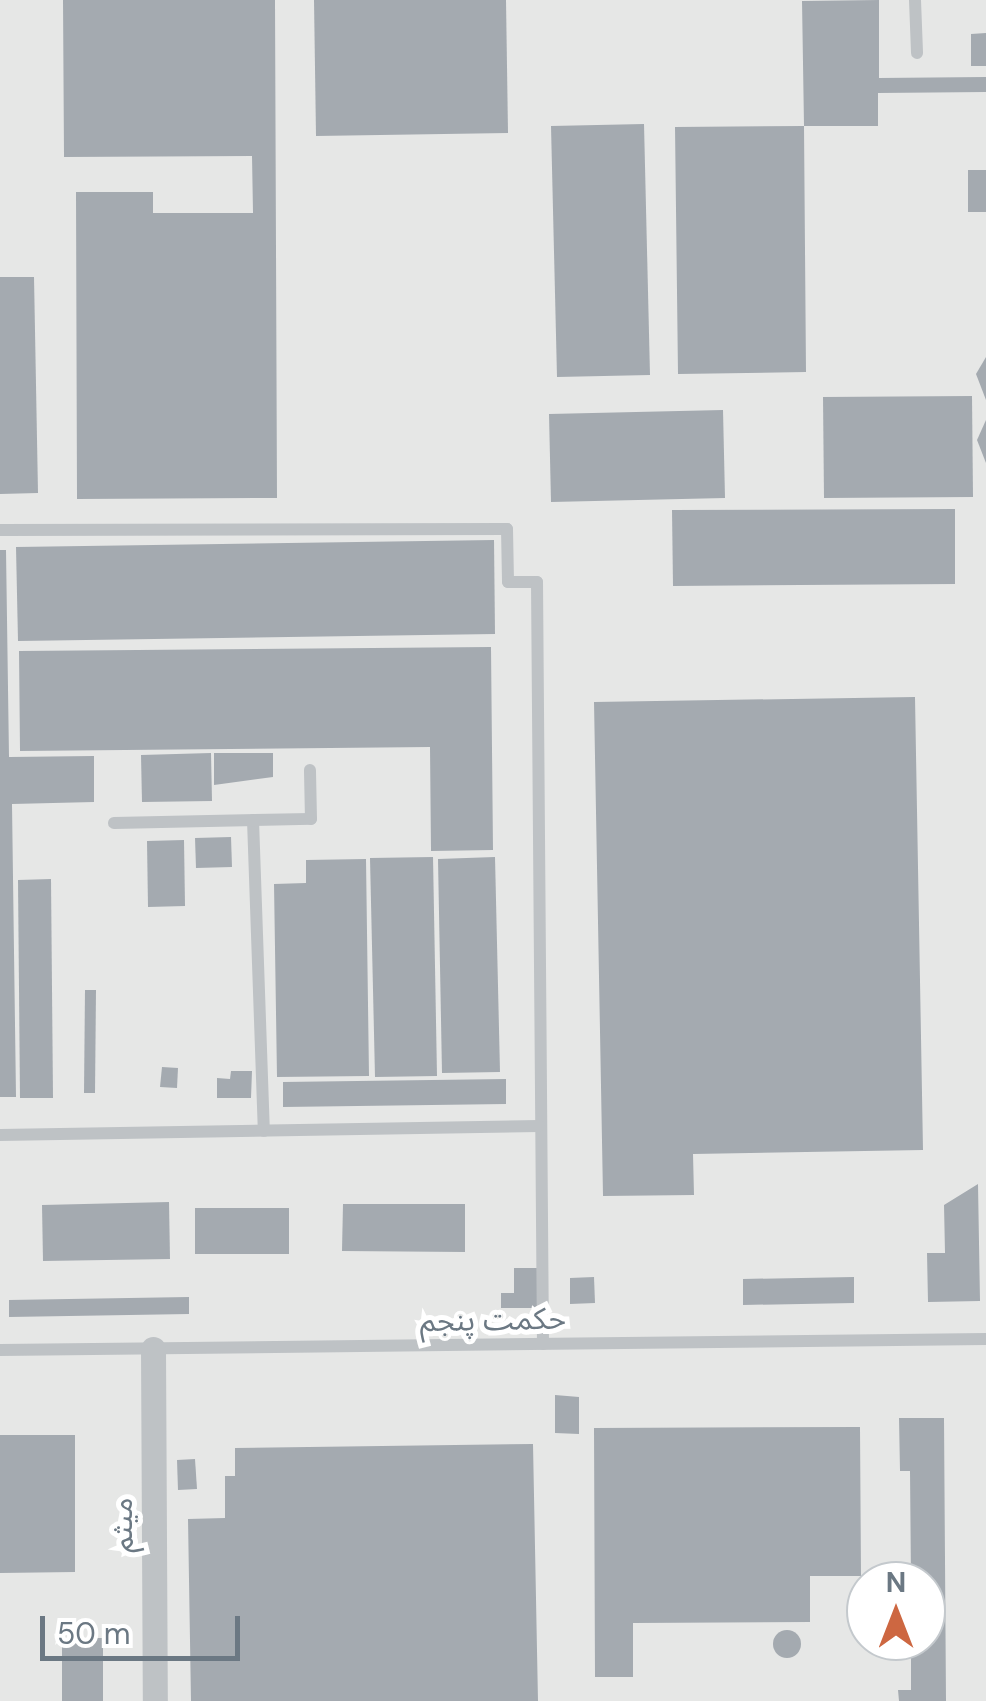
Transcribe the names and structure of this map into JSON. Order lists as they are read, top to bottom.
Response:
{
  "streets": {
    "street": ["میثم"],
    "lane": ["حکمت پنجم"]
  },
  "crossings": [
    ["حکمت پنجم", "میثم"]
  ],
  "scale_bar": "50 m",
  "north": "top"
}
